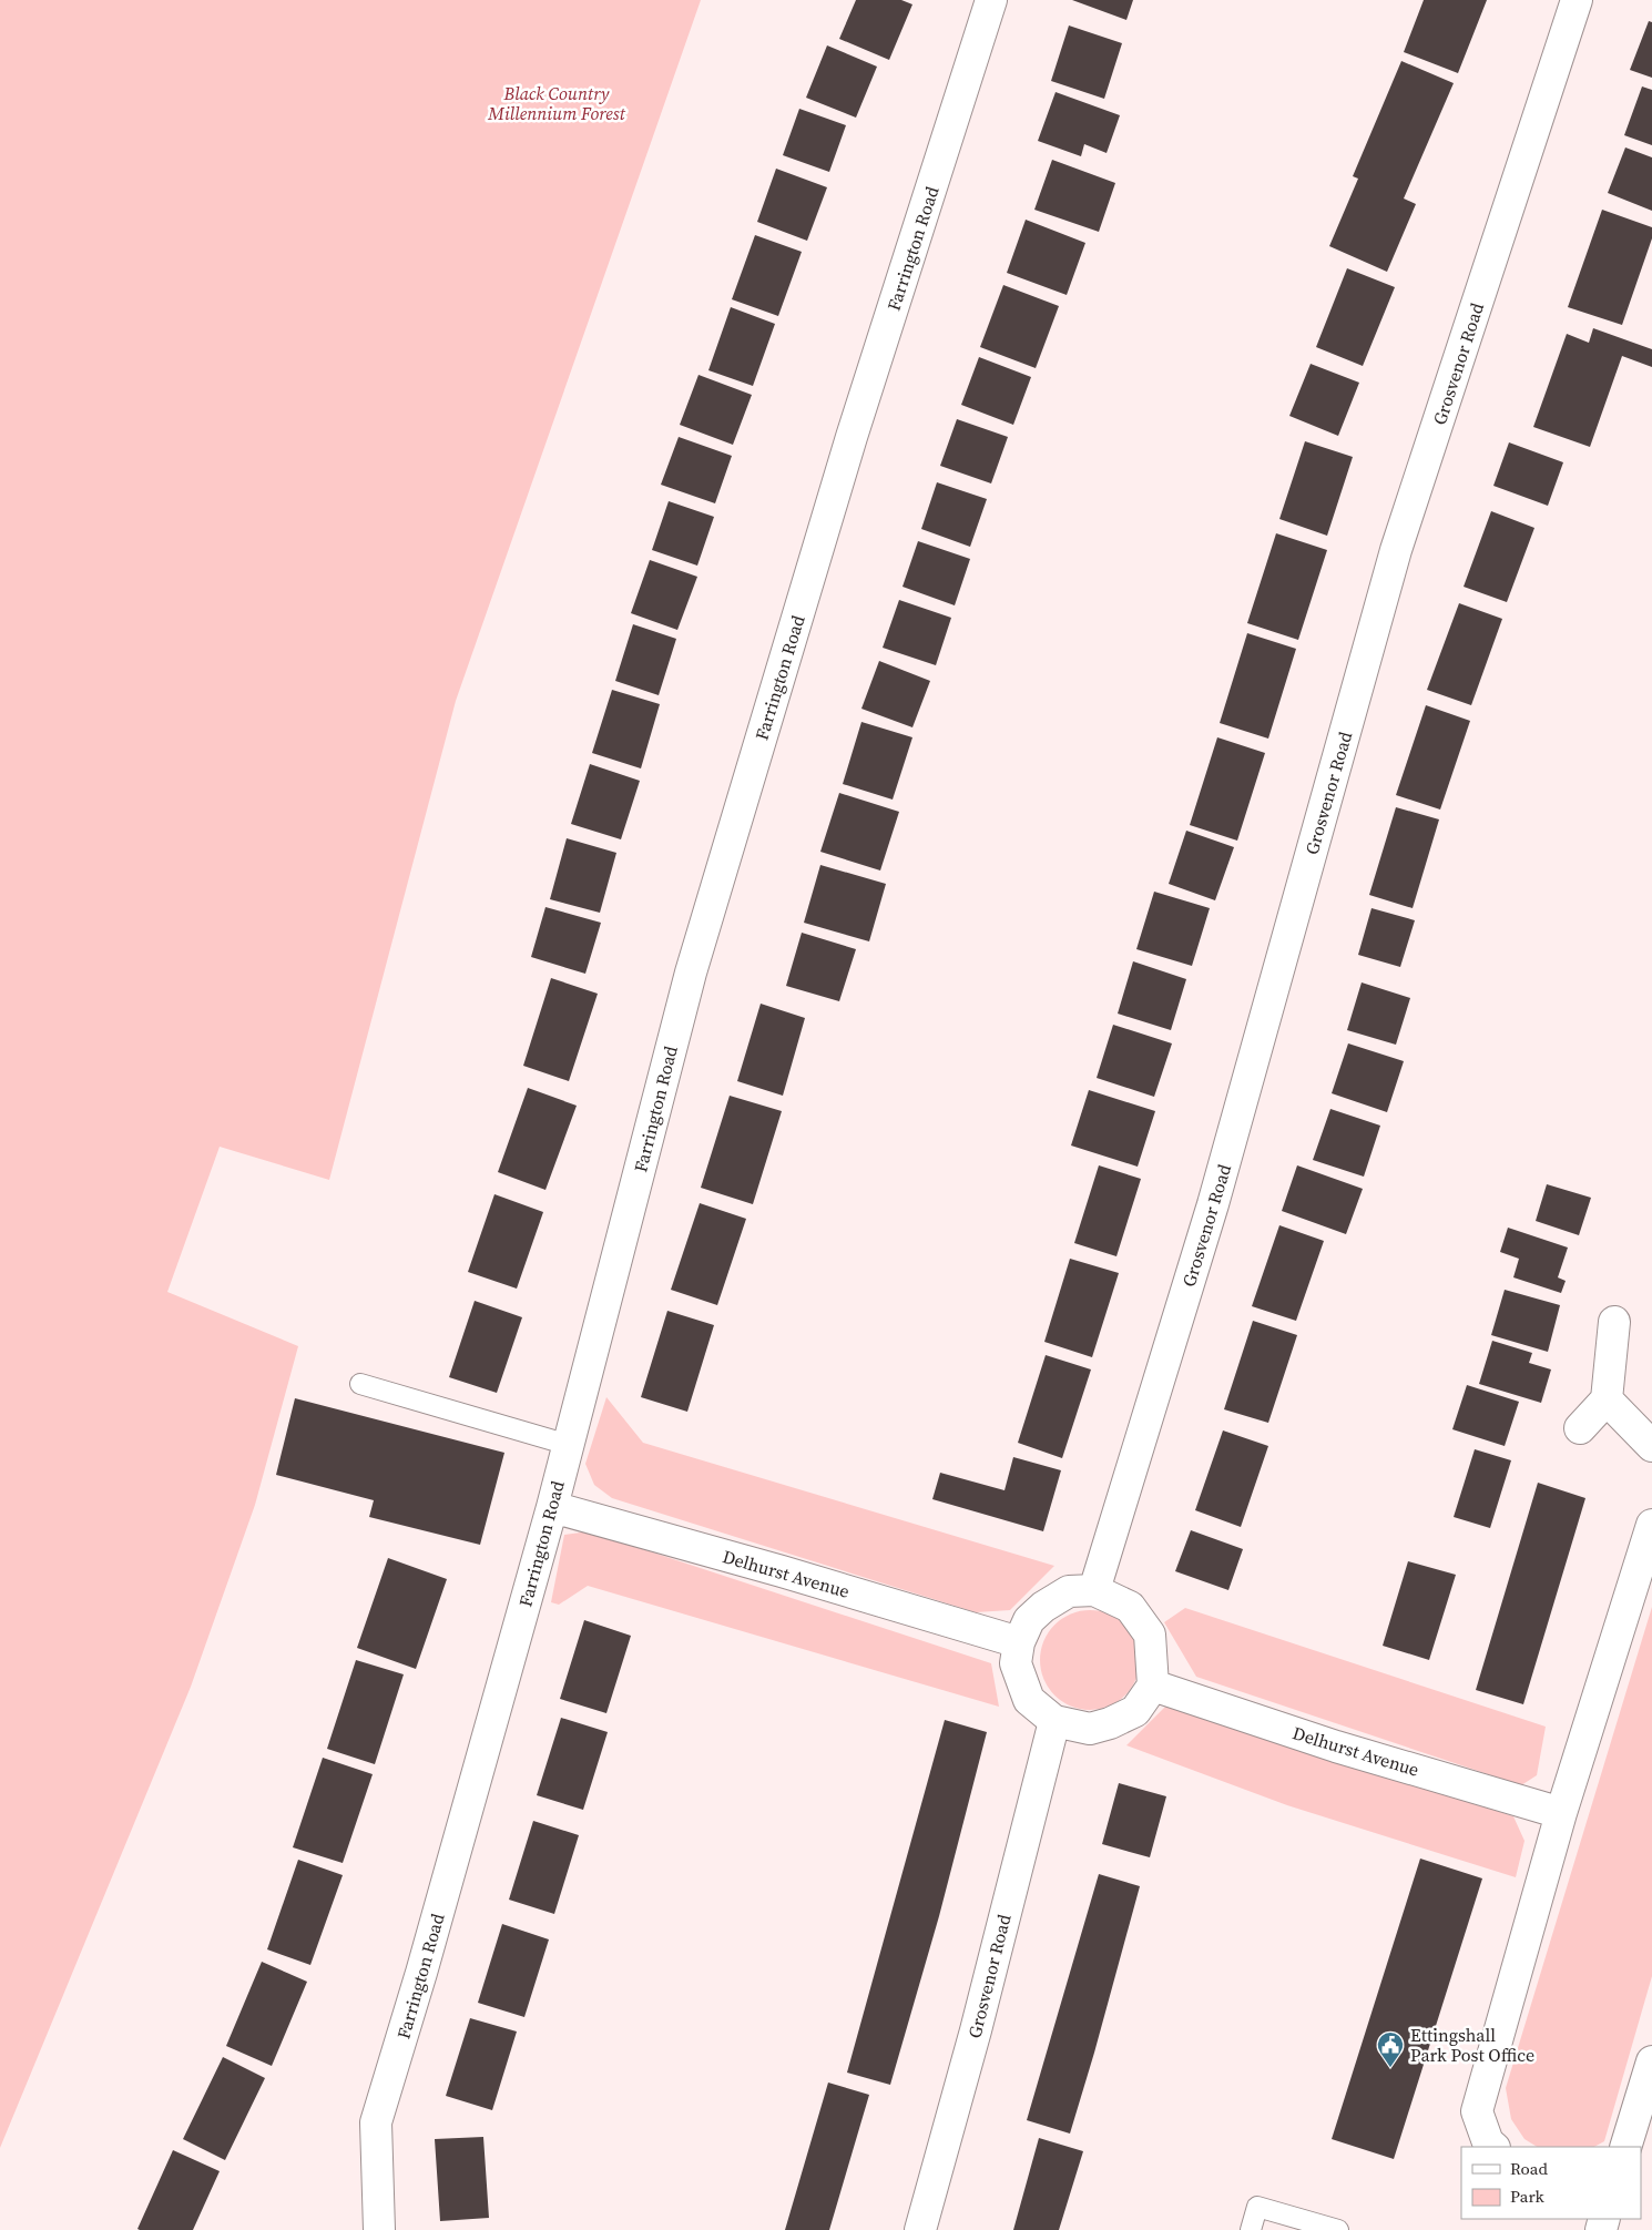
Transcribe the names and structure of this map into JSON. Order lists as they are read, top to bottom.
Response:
{
  "streets": {
    "street": ["Farrington Road", "Grosvenor Road", "Delhurst Avenue"]
  },
  "crossings": [
    ["Farrington Road", "Delhurst Avenue"],
    ["Grosvenor Road", "Delhurst Avenue"]
  ],
  "parks": ["Black Country Millennium Forest"],
  "places": {
    "public building": ["Ettingshall Park Post Office"]
  },
  "legend": ["Road", "Park"]
}
